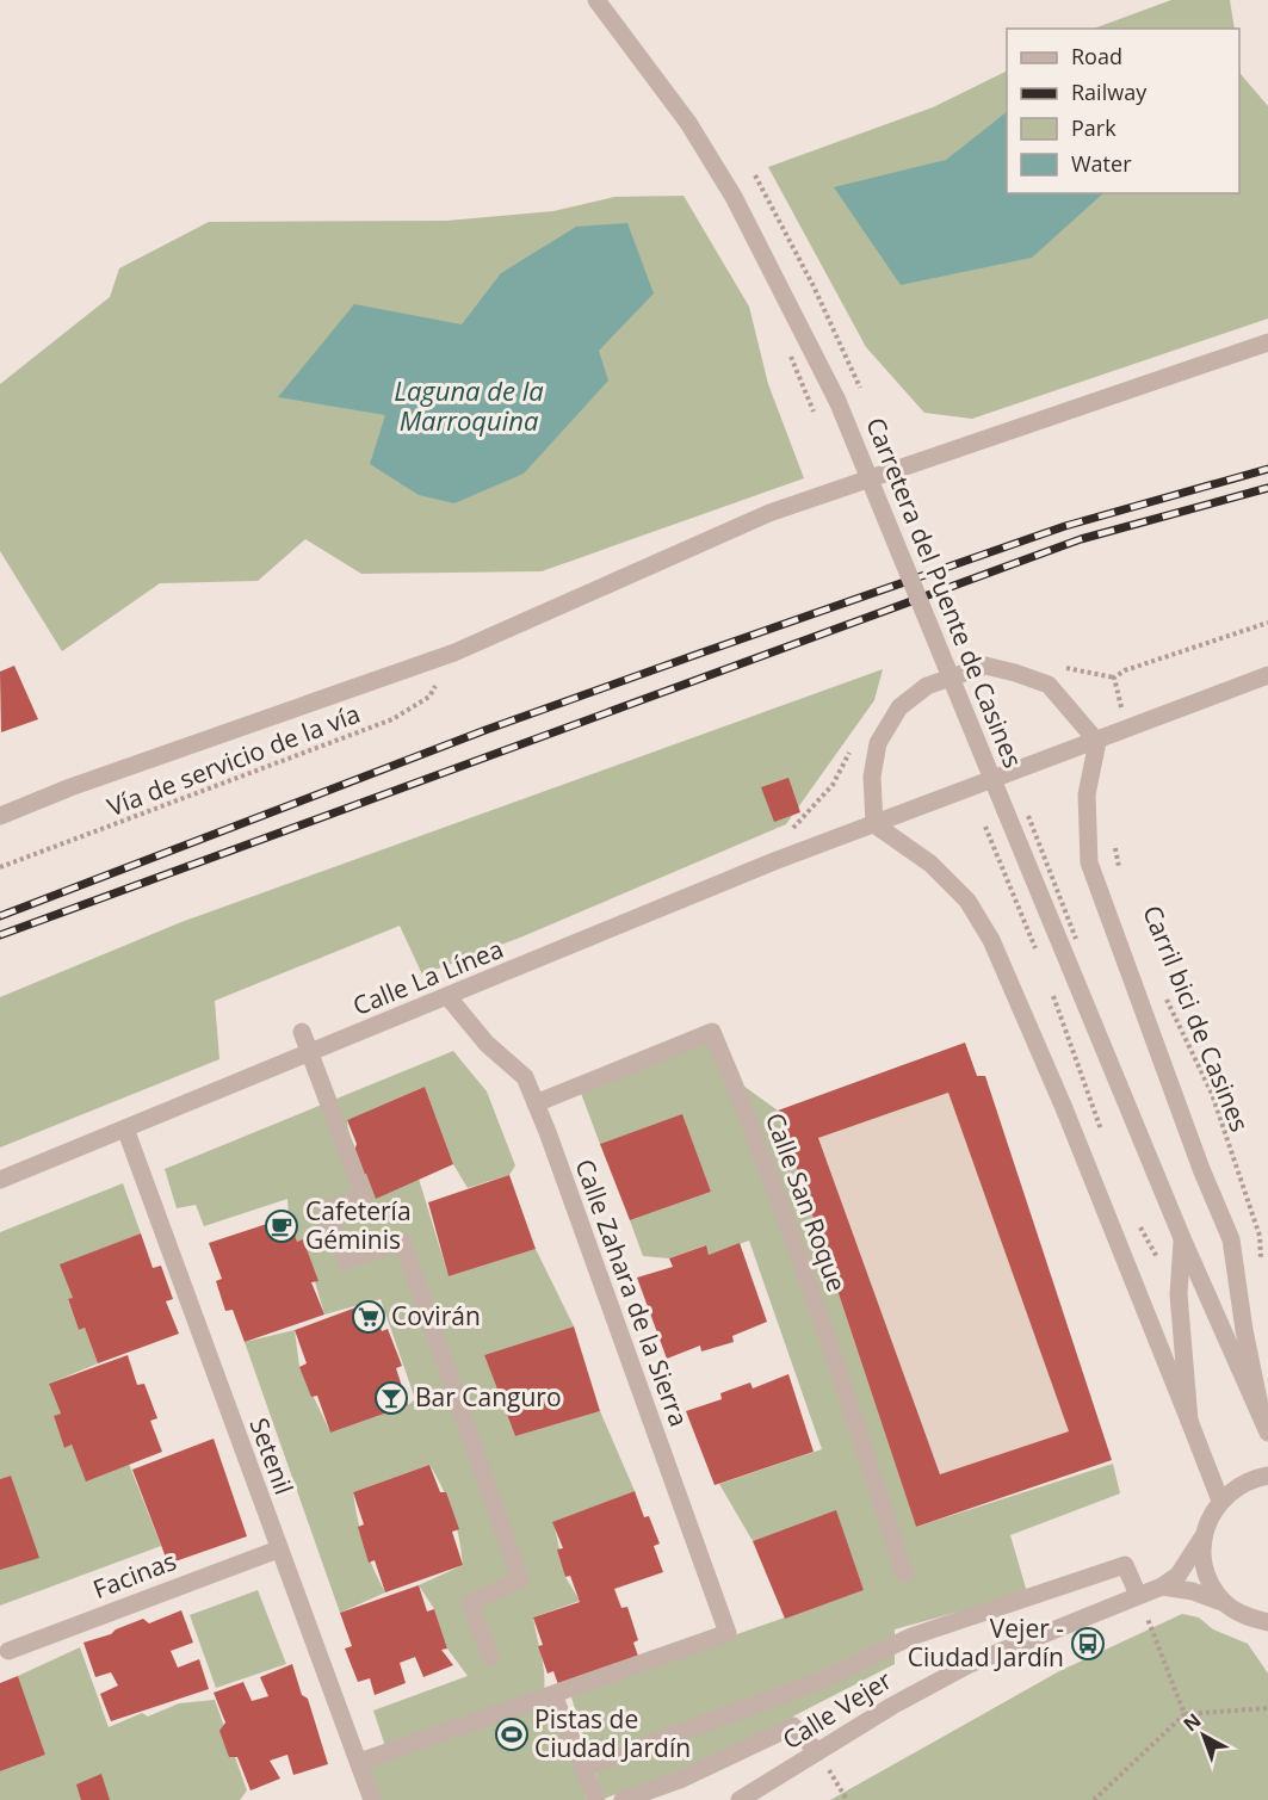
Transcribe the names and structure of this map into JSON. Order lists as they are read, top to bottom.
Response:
{
  "streets": {
    "street": [
      "Carretera del Puente de Casines",
      "Calle La Línea",
      "Calle San Roque",
      "Calle Zahara de la Sierra",
      "Setenil",
      "Facinas",
      "Calle Vejer"
    ],
    "path": ["Vía de servicio de la vía", "Carril bici de Casines"]
  },
  "crossings": [
    ["Carretera del Puente de Casines", "Calle Vejer"],
    ["Calle La Línea", "Calle Zahara de la Sierra"],
    ["Calle La Línea", "Setenil"],
    ["Calle San Roque", "Calle Zahara de la Sierra"],
    ["Setenil", "Facinas"]
  ],
  "water": ["Laguna de la Marroquina"],
  "places": {
    "cafe": ["Cafetería Géminis"],
    "supermarket": ["Covirán"],
    "bar": ["Bar Canguro"],
    "bus stop": ["Vejer - Ciudad Jardín"],
    "sports": ["Pistas de Ciudad Jardín"]
  },
  "legend": [
    "Road",
    "Railway",
    "Park",
    "Water"
  ],
  "north": "top left"
}
